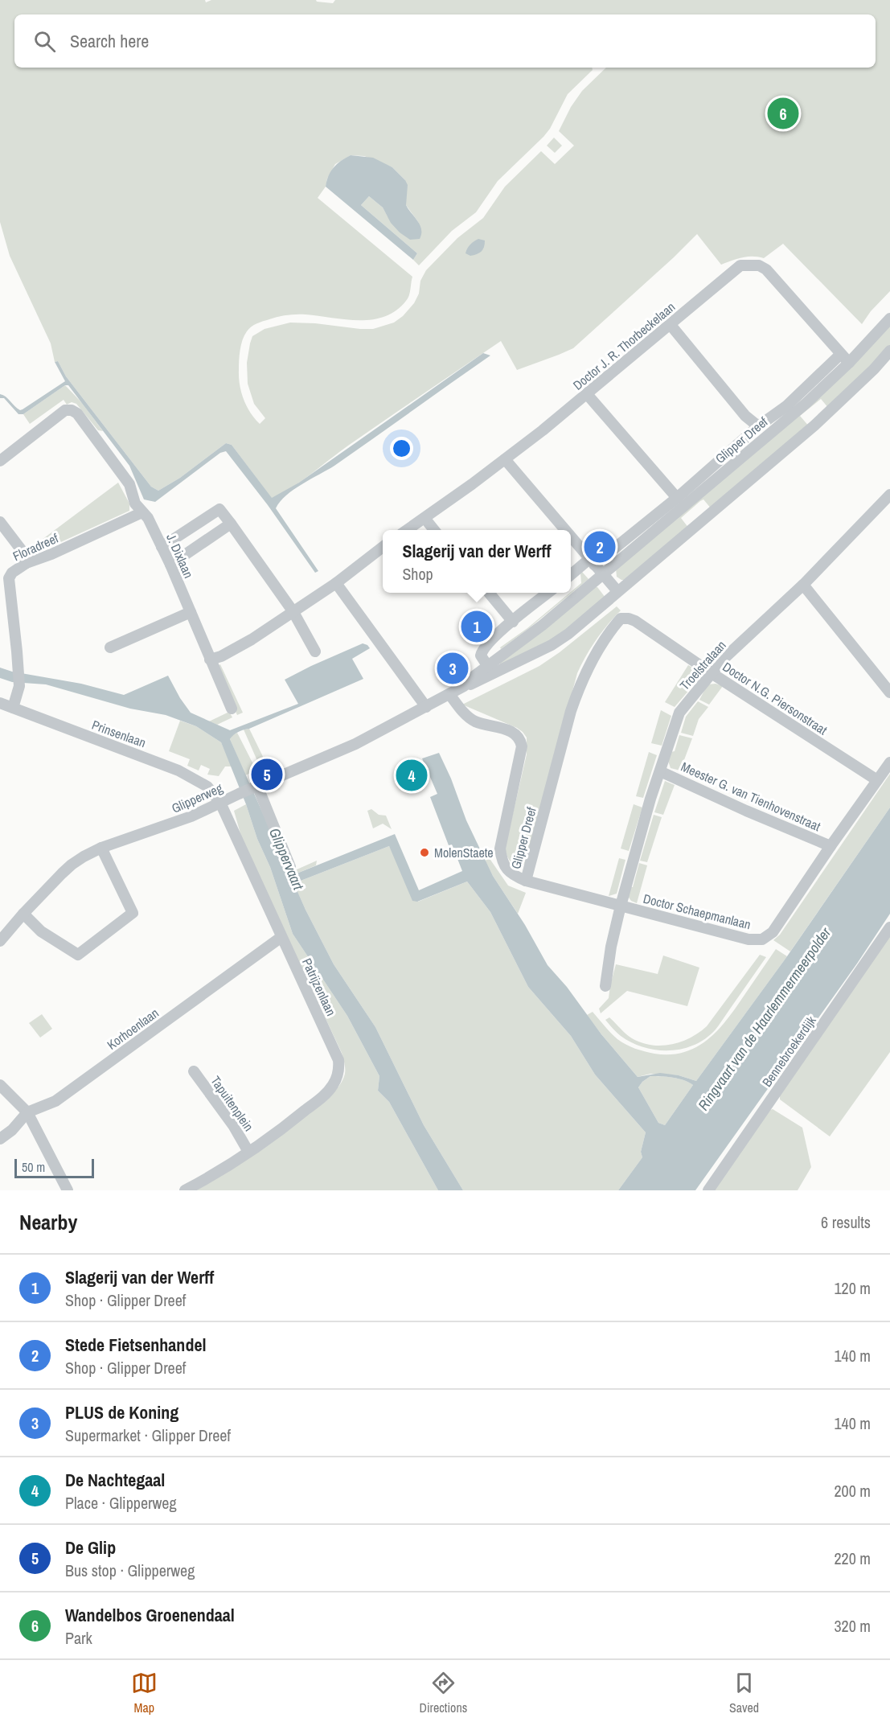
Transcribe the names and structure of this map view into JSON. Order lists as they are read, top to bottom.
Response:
{
  "streets": {
    "street": [
      "Doctor J. R. Thorbeckelaan",
      "Glipper Dreef",
      "Floradreef",
      "J. Dixlaan",
      "Troelstralaan",
      "Doctor N.G. Piersonstraat",
      "Prinsenlaan",
      "Meester G. van Tienhovenstraat",
      "Glipperweg",
      "Doctor Schaepmanlaan",
      "Patrijzenlaan",
      "Korhoenlaan",
      "Bennebroekerdijk",
      "Tapuitenplein"
    ]
  },
  "crossings": [
    ["Doctor J. R. Thorbeckelaan", "Glipper Dreef"],
    ["Glipper Dreef", "Doctor N.G. Piersonstraat"],
    ["Glipper Dreef", "Glipperweg"],
    ["Glipper Dreef", "Doctor Schaepmanlaan"],
    ["Floradreef", "J. Dixlaan"],
    ["Floradreef", "Prinsenlaan"],
    ["Troelstralaan", "Doctor N.G. Piersonstraat"],
    ["Troelstralaan", "Meester G. van Tienhovenstraat"],
    ["Troelstralaan", "Doctor Schaepmanlaan"],
    ["Doctor N.G. Piersonstraat", "Doctor Schaepmanlaan"],
    ["Prinsenlaan", "Glipperweg"],
    ["Prinsenlaan", "Patrijzenlaan"],
    ["Meester G. van Tienhovenstraat", "Doctor Schaepmanlaan"],
    ["Glipperweg", "Patrijzenlaan"],
    ["Patrijzenlaan", "Korhoenlaan"],
    ["Patrijzenlaan", "Tapuitenplein"]
  ],
  "water": ["Glippervaart", "Ringvaart van de Haarlemmermeerpolder"],
  "places": ["MolenStaete"],
  "scale_bar": "50 m",
  "page": {
    "search": "Search here",
    "pins": [
      "6",
      "2",
      "1",
      "3",
      "5",
      "4"
    ],
    "popup": ["Slagerij van der Werff", "Shop"],
    "scale": "50 m",
    "heading": ["Nearby", "6 results"],
    "list": [
      {
        "mark": "1",
        "name": "Slagerij van der Werff",
        "note": "Shop · Glipper Dreef",
        "value": "120 m"
      },
      {
        "mark": "2",
        "name": "Stede Fietsenhandel",
        "note": "Shop · Glipper Dreef",
        "value": "140 m"
      },
      {
        "mark": "3",
        "name": "PLUS de Koning",
        "note": "Supermarket · Glipper Dreef",
        "value": "140 m"
      },
      {
        "mark": "4",
        "name": "De Nachtegaal",
        "note": "Place · Glipperweg",
        "value": "200 m"
      },
      {
        "mark": "5",
        "name": "De Glip",
        "note": "Bus stop · Glipperweg",
        "value": "220 m"
      },
      {
        "mark": "6",
        "name": "Wandelbos Groenendaal",
        "note": "Park",
        "value": "320 m"
      }
    ],
    "nav": ["Map", "Directions", "Saved"]
  }
}
